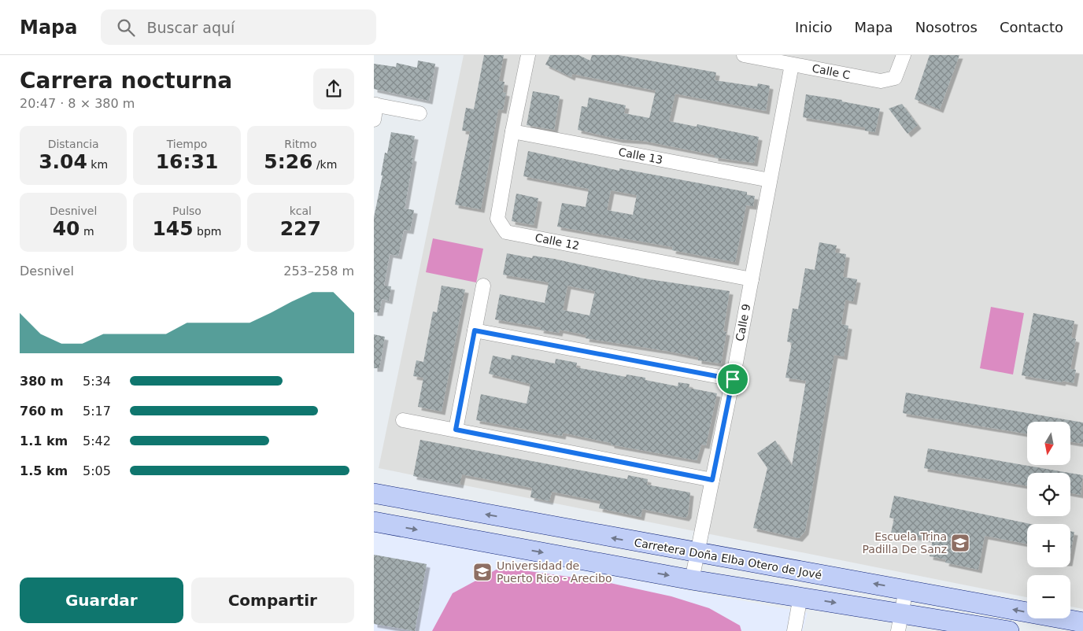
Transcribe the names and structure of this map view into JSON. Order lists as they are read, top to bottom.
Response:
{
  "streets": {
    "street": [
      "Calle C",
      "Calle 13",
      "Calle 12",
      "Calle 9",
      "Carretera Doña Elba Otero de Jové"
    ]
  },
  "crossings": [
    ["Calle C", "Calle 9"],
    ["Calle 13", "Calle 12"],
    ["Calle 13", "Calle 9"],
    ["Calle 12", "Calle 9"],
    ["Calle 9", "Carretera Doña Elba Otero de Jové"]
  ],
  "places": {
    "school or university": ["Escuela Trina Padilla De Sanz", "Universidad de Puerto Rico - Arecibo"]
  },
  "north": "bottom",
  "page": {
    "header": "Mapa",
    "search": "Buscar aquí",
    "nav": [
      "Inicio",
      "Mapa",
      "Nosotros",
      "Contacto"
    ],
    "heading": ["Carrera nocturna", "20:47 · 8 × 380 m"],
    "stats": [
      ["Distancia", "3.04 km"],
      ["Tiempo", "16:31"],
      ["Ritmo", "5:26 /km"],
      ["Desnivel", "40 m"],
      ["Pulso", "145 bpm"],
      ["kcal", "227"]
    ],
    "chart": ["Desnivel", "253–258 m"],
    "list": [
      {
        "name": "380 m",
        "note": "5:34"
      },
      {
        "name": "760 m",
        "note": "5:17"
      },
      {
        "name": "1.1 km",
        "note": "5:42"
      },
      {
        "name": "1.5 km",
        "note": "5:05"
      }
    ],
    "map_buttons": ["+", "−"],
    "buttons": ["Guardar", "Compartir"]
  }
}
